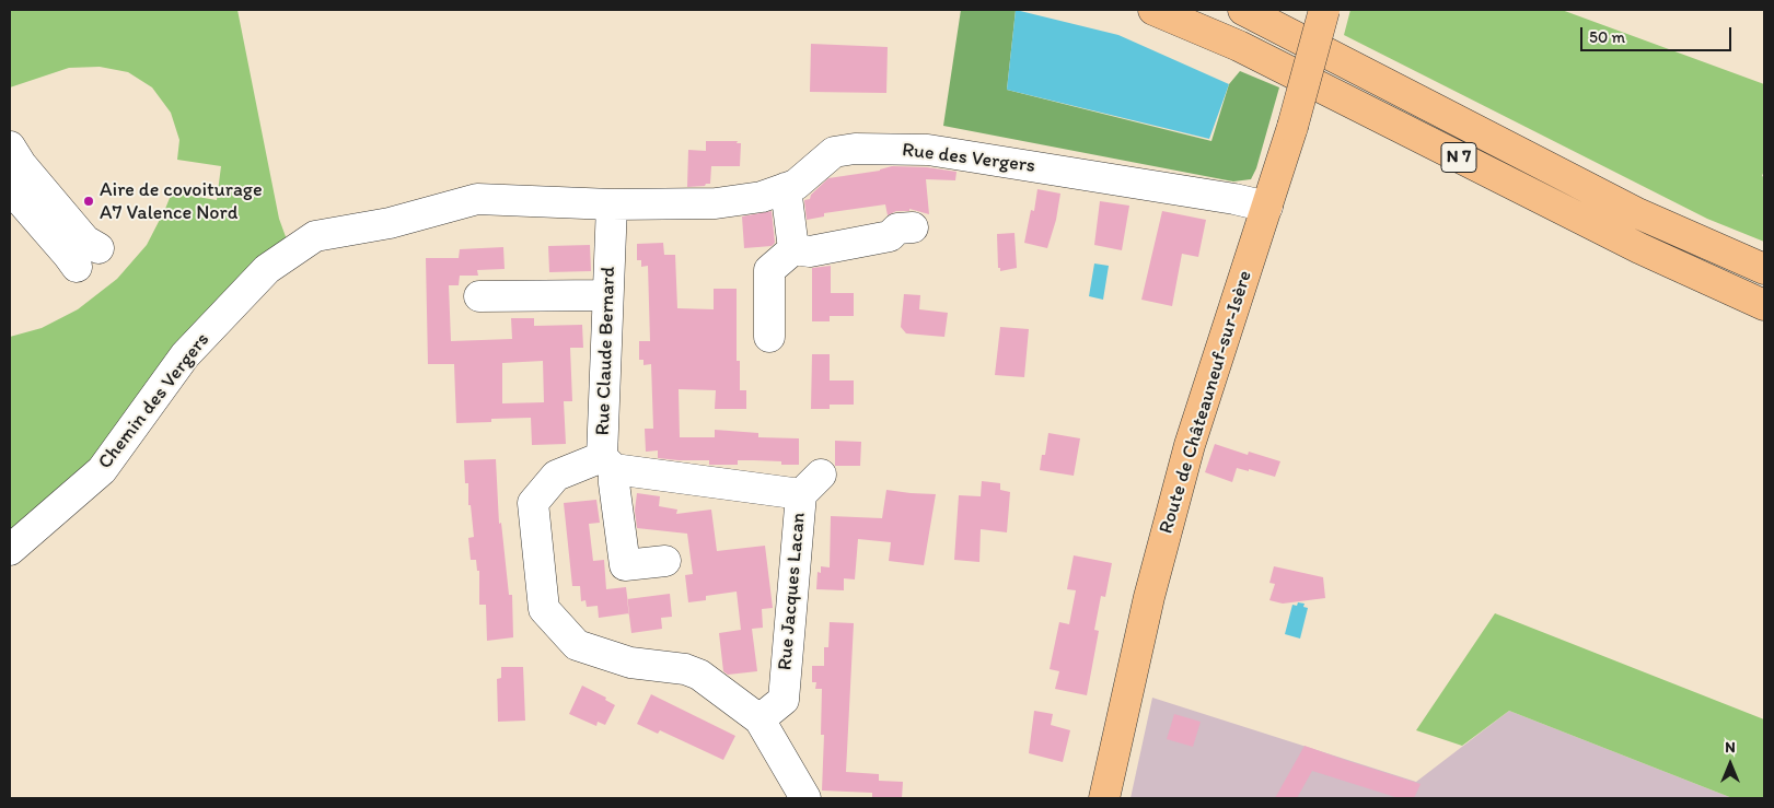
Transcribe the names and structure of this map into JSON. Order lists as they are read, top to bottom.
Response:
{
  "streets": {
    "main road": ["N 7", "Route de Châteauneuf-sur-Isère"],
    "street": [
      "Rue des Vergers",
      "Rue Claude Bernard",
      "Chemin des Vergers",
      "Rue Jacques Lacan"
    ]
  },
  "crossings": [
    ["Rue des Vergers", "Rue Claude Bernard"],
    ["Rue des Vergers", "Chemin des Vergers"],
    ["Rue des Vergers", "Route de Châteauneuf-sur-Isère"],
    ["Rue Claude Bernard", "Rue Jacques Lacan"]
  ],
  "places": ["Aire de covoiturage A7 Valence Nord"],
  "scale_bar": "50 m",
  "north": "top"
}
